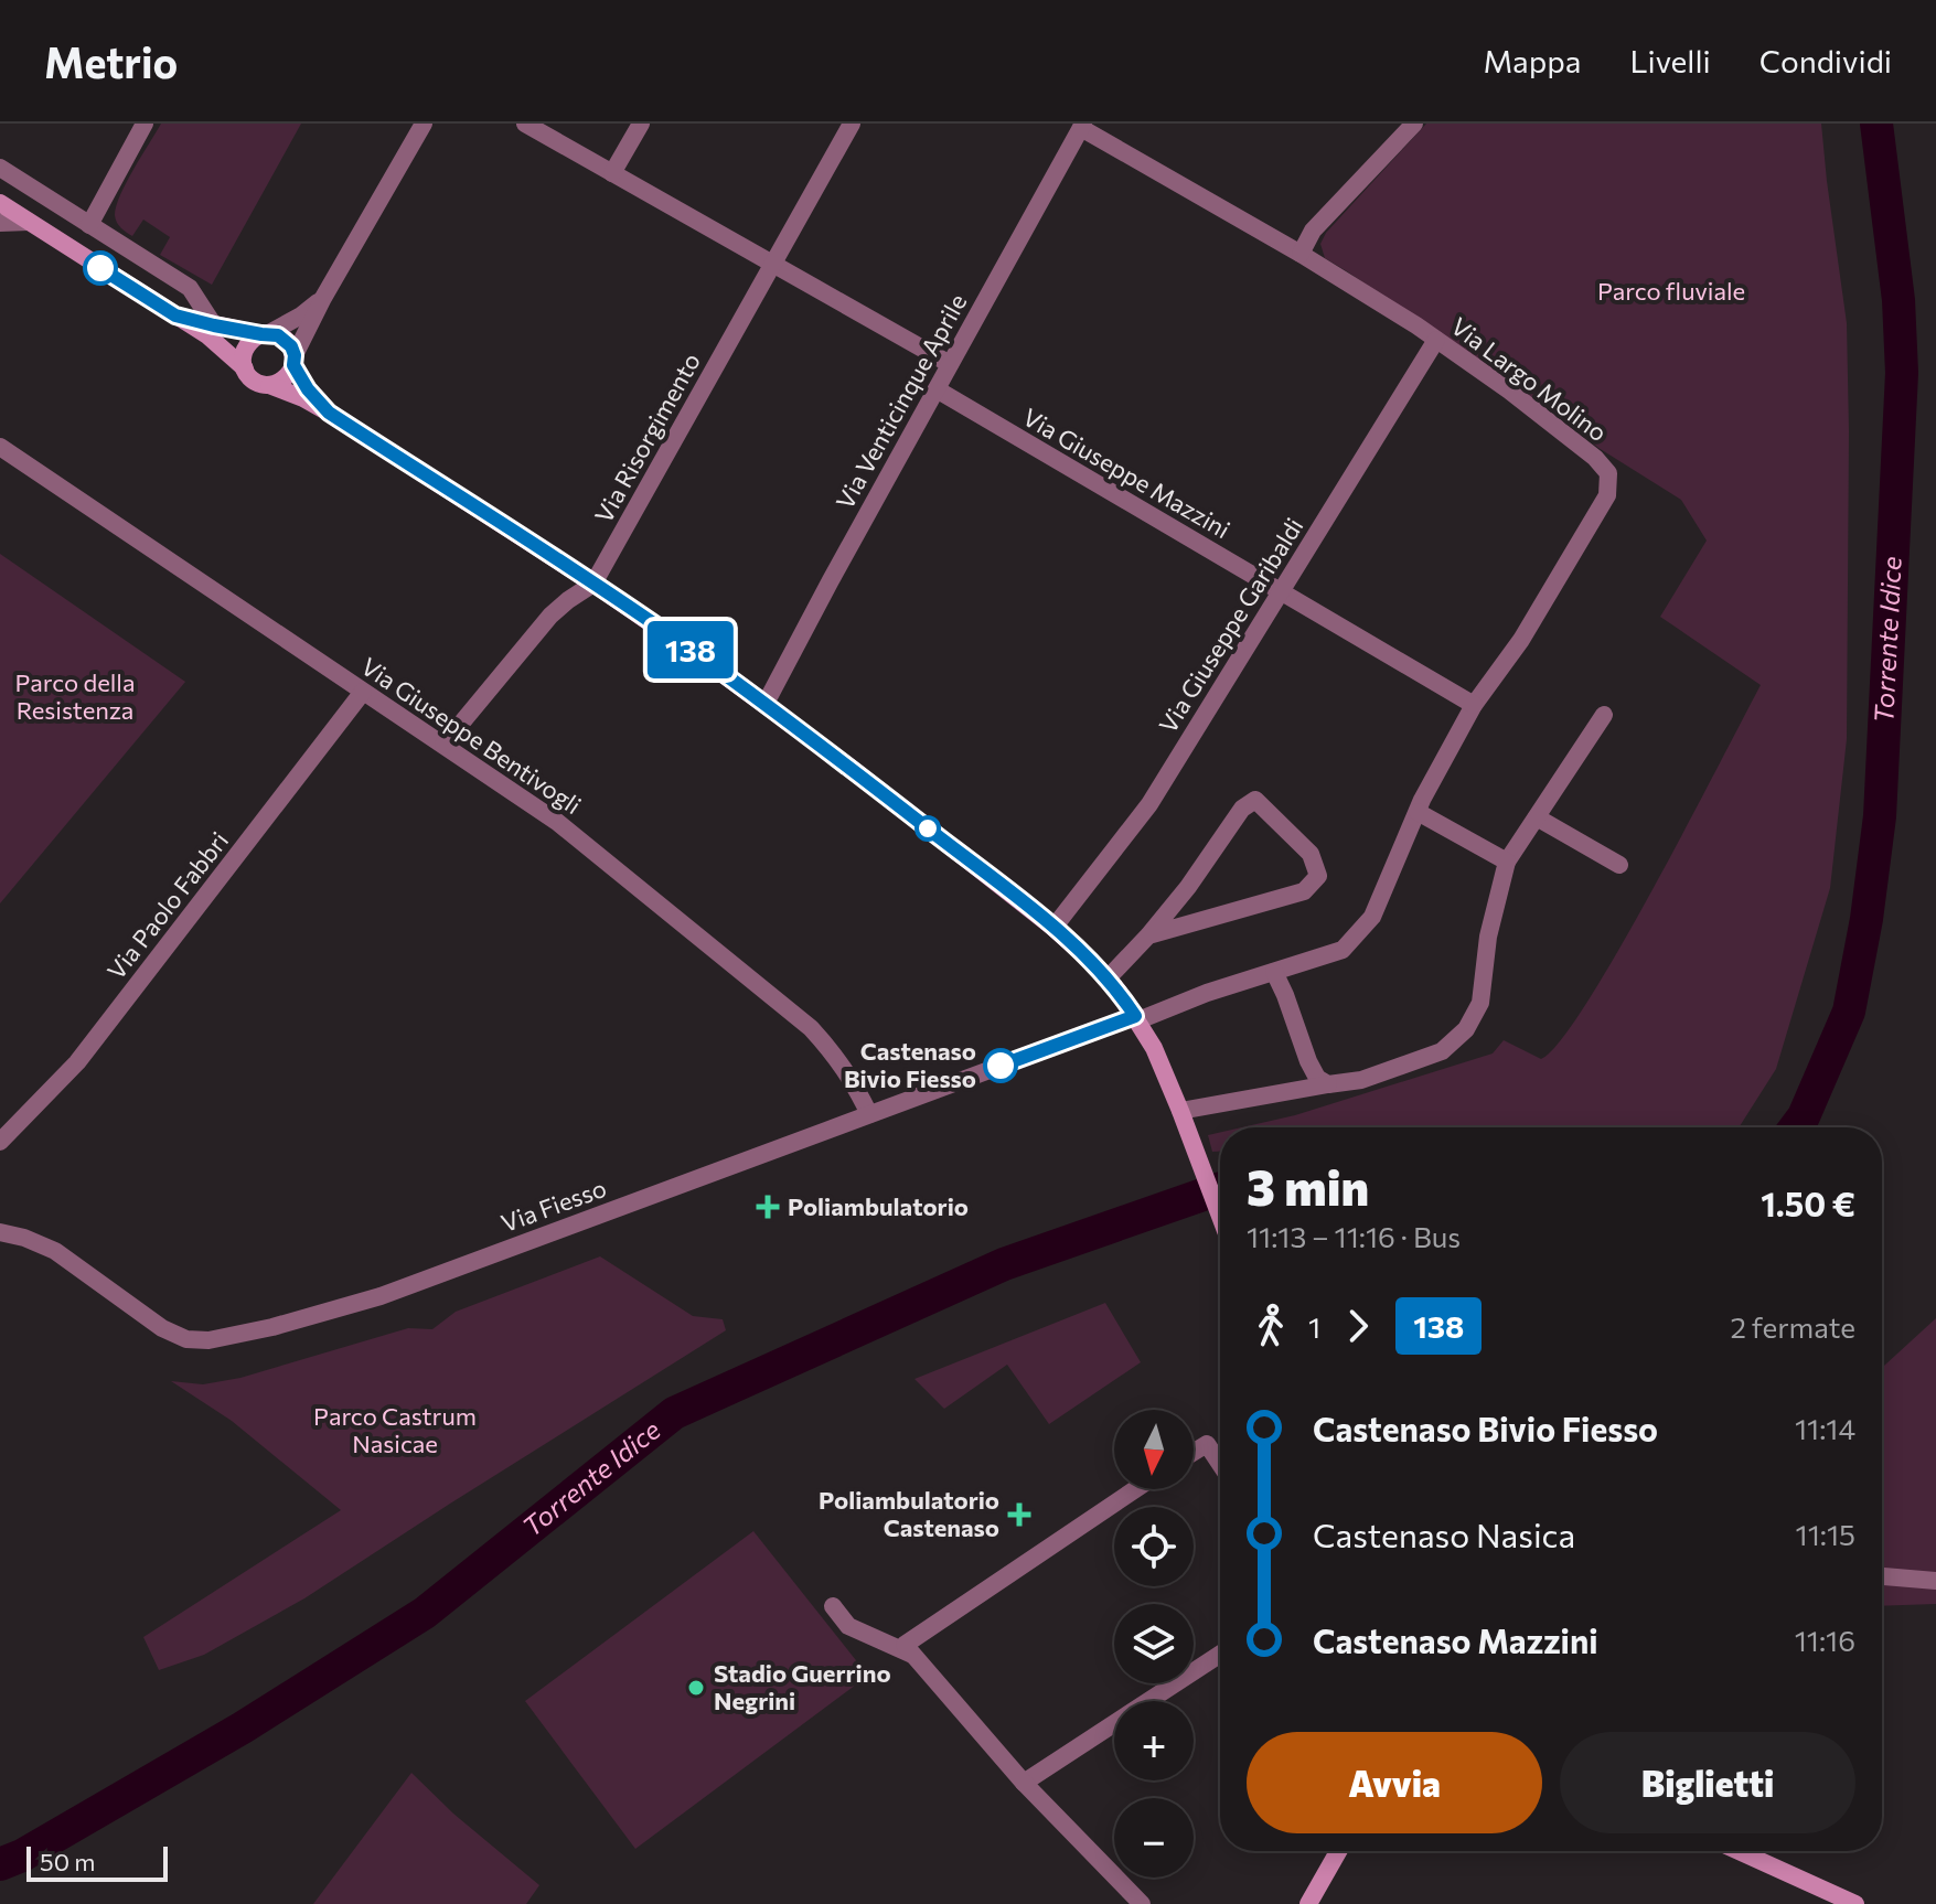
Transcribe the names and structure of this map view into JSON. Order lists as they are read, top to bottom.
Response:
{
  "streets": {
    "street": [
      "Via Largo Molino",
      "Via Venticinque Aprile",
      "Via Risorgimento",
      "Via Giuseppe Mazzini",
      "Via Giuseppe Garibaldi",
      "Via Giuseppe Bentivogli",
      "Via Paolo Fabbri",
      "Via Fiesso"
    ]
  },
  "crossings": [
    ["Via Largo Molino", "Via Venticinque Aprile"],
    ["Via Largo Molino", "Via Giuseppe Mazzini"],
    ["Via Largo Molino", "Via Giuseppe Garibaldi"],
    ["Via Largo Molino", "Via Fiesso"],
    ["Via Venticinque Aprile", "Via Giuseppe Mazzini"],
    ["Via Risorgimento", "Via Giuseppe Bentivogli"],
    ["Via Giuseppe Mazzini", "Via Giuseppe Garibaldi"],
    ["Via Giuseppe Bentivogli", "Via Paolo Fabbri"],
    ["Via Giuseppe Bentivogli", "Via Fiesso"]
  ],
  "water": ["Torrente Idice"],
  "parks": ["Parco fluviale", "Parco della Resistenza", "Parco Castrum Nasicae"],
  "places": {
    "other": ["Castenaso Bivio Fiesso", "Stadio Guerrino Negrini"],
    "health": ["Poliambulatorio", "Poliambulatorio Castenaso"]
  },
  "lines": ["bus line 138"],
  "scale_bar": "50 m",
  "north": "bottom",
  "page": {
    "header": "Metrio",
    "nav": ["Mappa", "Livelli", "Condividi"],
    "on_map": "138",
    "heading": ["3 min", "11:13 – 11:16 · Bus", "1.50 €"],
    "legs": ["1", "138", "2 fermate"],
    "list": [
      {
        "name": "Castenaso Bivio Fiesso",
        "value": "11:14"
      },
      {
        "name": "Castenaso Nasica",
        "value": "11:15"
      },
      {
        "name": "Castenaso Mazzini",
        "value": "11:16"
      }
    ],
    "map_buttons": ["+", "−"],
    "buttons": ["Avvia", "Biglietti"],
    "scale": "50 m"
  }
}
